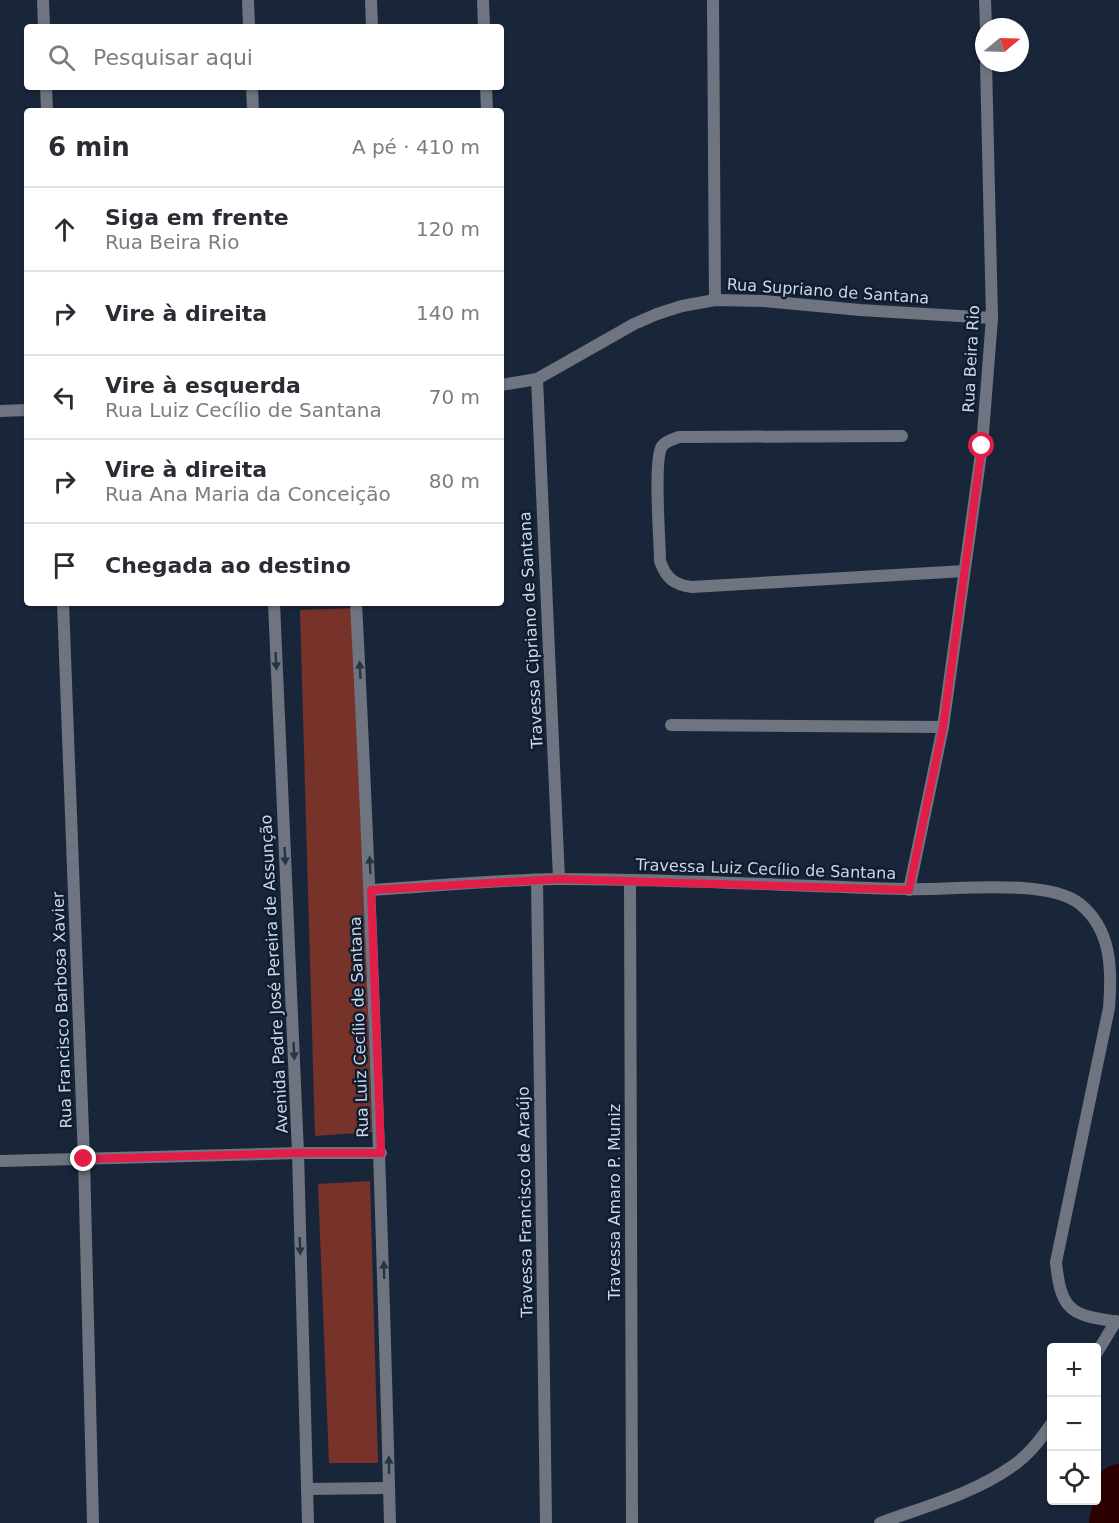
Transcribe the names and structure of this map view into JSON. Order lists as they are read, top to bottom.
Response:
{
  "streets": {
    "street": [
      "Rua Supriano de Santana",
      "Rua Beira Rio",
      "Travessa Cipriano de Santana",
      "Travessa Luiz Cecílio de Santana",
      "Avenida Padre José Pereira de Assunção",
      "Rua Francisco Barbosa Xavier",
      "Rua Luiz Cecílio de Santana",
      "Travessa Francisco de Araújo",
      "Travessa Amaro P. Muniz"
    ]
  },
  "crossings": [
    ["Rua Supriano de Santana", "Rua Beira Rio"],
    ["Rua Supriano de Santana", "Travessa Cipriano de Santana"],
    ["Rua Beira Rio", "Travessa Luiz Cecílio de Santana"],
    ["Travessa Cipriano de Santana", "Travessa Luiz Cecílio de Santana"],
    ["Travessa Luiz Cecílio de Santana", "Rua Luiz Cecílio de Santana"],
    ["Travessa Luiz Cecílio de Santana", "Travessa Francisco de Araújo"],
    ["Travessa Luiz Cecílio de Santana", "Travessa Amaro P. Muniz"]
  ],
  "one_way": ["Avenida Padre José Pereira de Assunção", "Rua Luiz Cecílio de Santana"],
  "north": "right",
  "page": {
    "search": "Pesquisar aqui",
    "heading": ["6 min", "A pé · 410 m"],
    "list": [
      ["Siga em frente", "Rua Beira Rio", "120 m"],
      ["Vire à direita", "140 m"],
      ["Vire à esquerda", "Rua Luiz Cecílio de Santana", "70 m"],
      ["Vire à direita", "Rua Ana Maria da Conceição", "80 m"],
      "Chegada ao destino"
    ],
    "map_buttons": ["+", "−"]
  }
}
